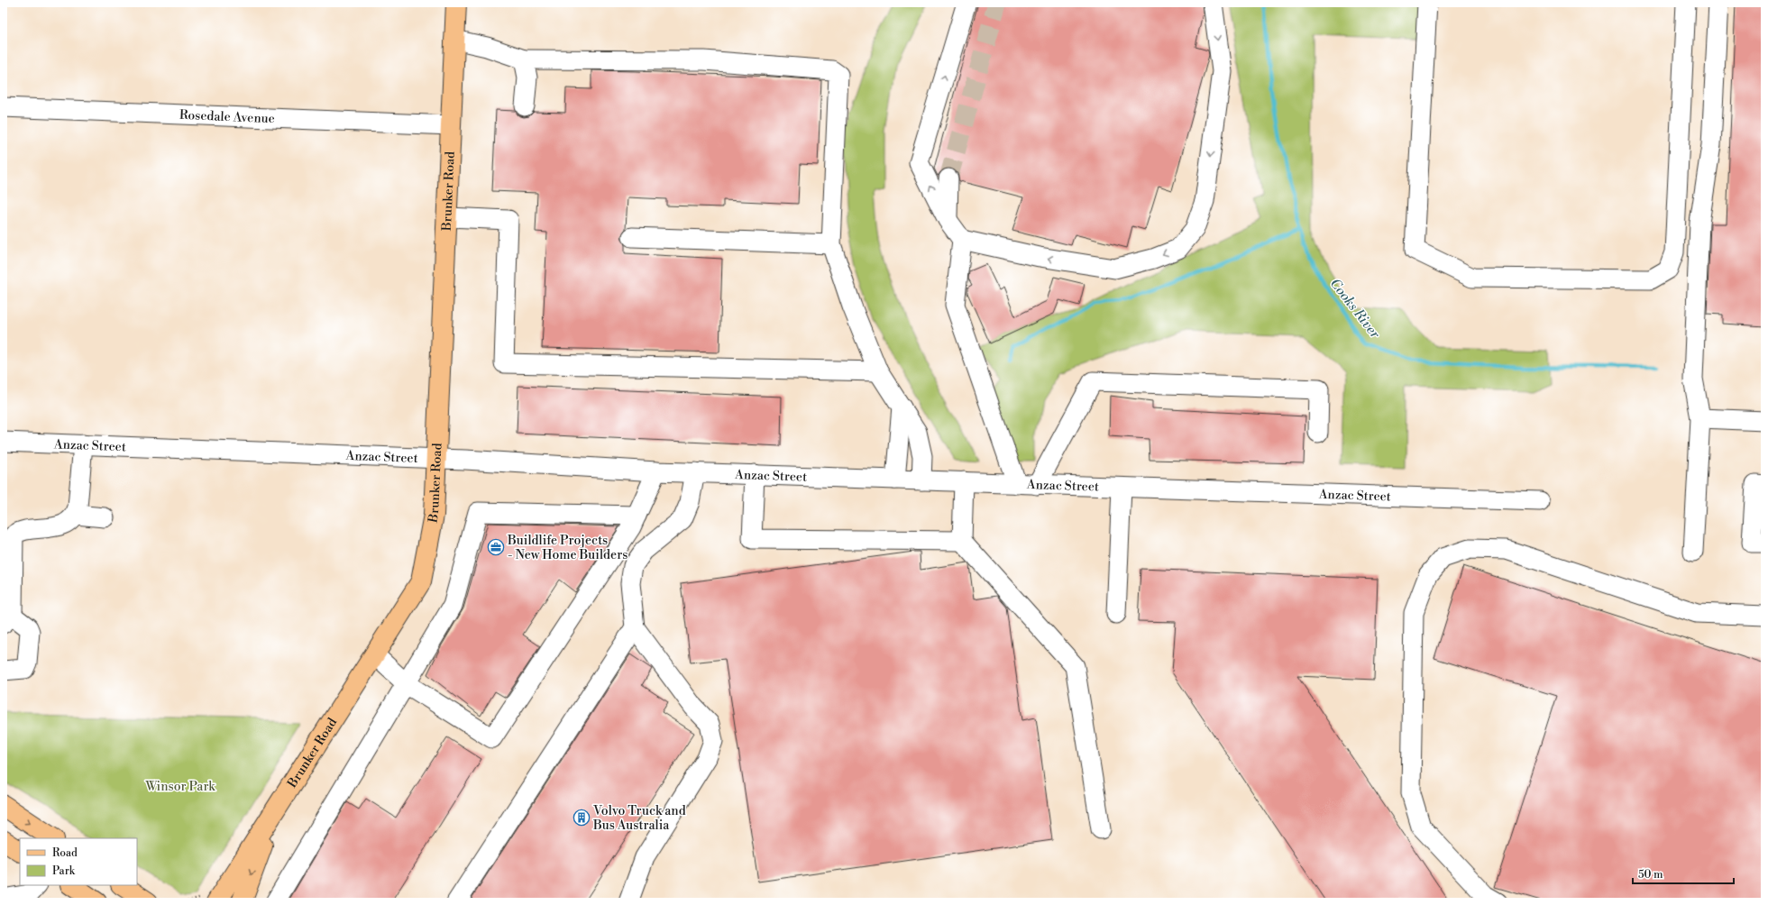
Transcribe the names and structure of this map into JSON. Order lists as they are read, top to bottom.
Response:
{
  "streets": {
    "main road": ["Brunker Road"],
    "street": ["Rosedale Avenue", "Anzac Street"]
  },
  "crossings": [
    ["Rosedale Avenue", "Brunker Road"],
    ["Brunker Road", "Anzac Street"]
  ],
  "water": ["Cooks River"],
  "parks": ["Winsor Park"],
  "places": {
    "office": ["Buildlife Projects - New Home Builders"],
    "building": ["Volvo Truck and Bus Australia"]
  },
  "legend": ["Road", "Park"],
  "scale_bar": "50 m"
}
